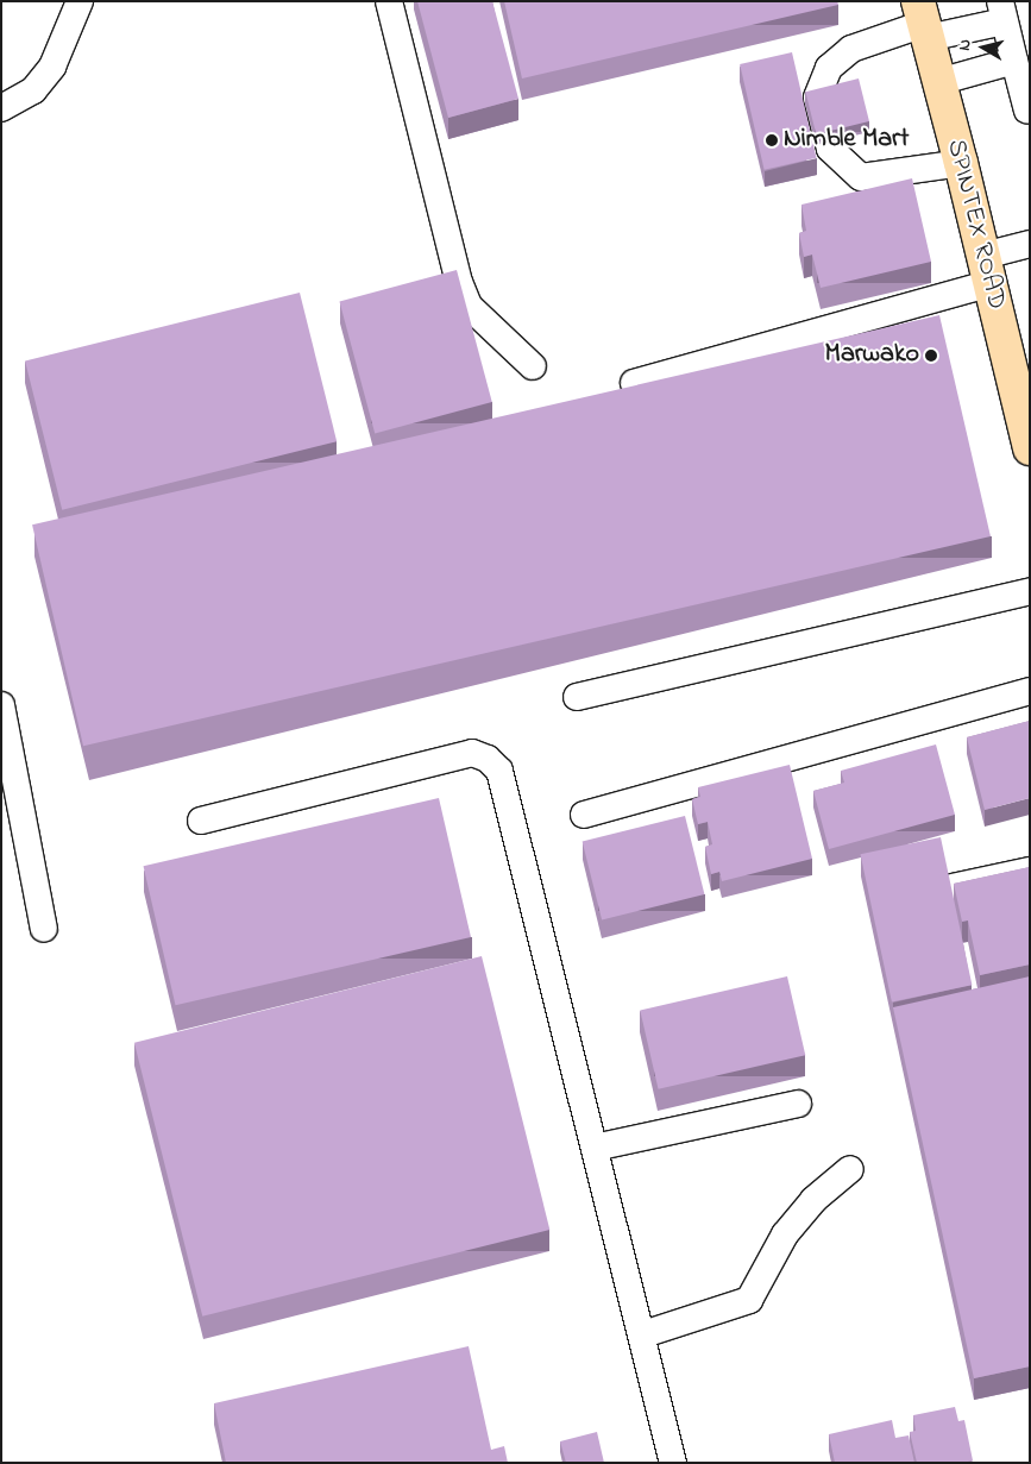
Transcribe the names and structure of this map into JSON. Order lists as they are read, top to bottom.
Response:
{
  "streets": {
    "main road": ["SPINTEX ROAD"]
  },
  "places": ["Nimble Mart", "Marwako"],
  "north": "left"
}
